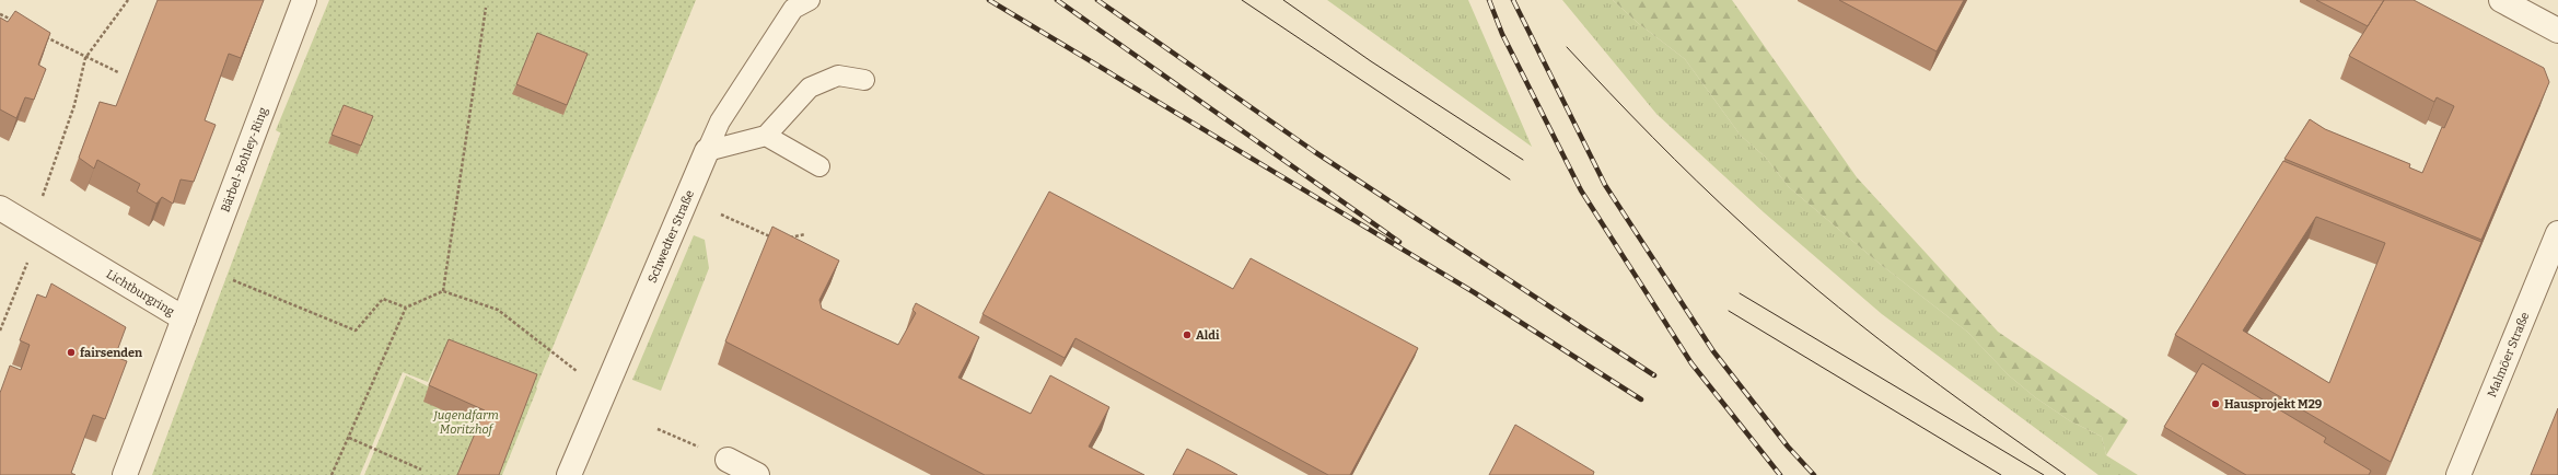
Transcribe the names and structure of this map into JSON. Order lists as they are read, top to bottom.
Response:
{
  "streets": {
    "street": [
      "Bärbel-Bohley-Ring",
      "Schwedter Straße",
      "Lichtburgring",
      "Malmöer Straße"
    ]
  },
  "crossings": [
    ["Bärbel-Bohley-Ring", "Lichtburgring"]
  ],
  "parks": ["Jugendfarm Moritzhof"],
  "places": ["Aldi", "fairsenden", "Hausprojekt M29"]
}
